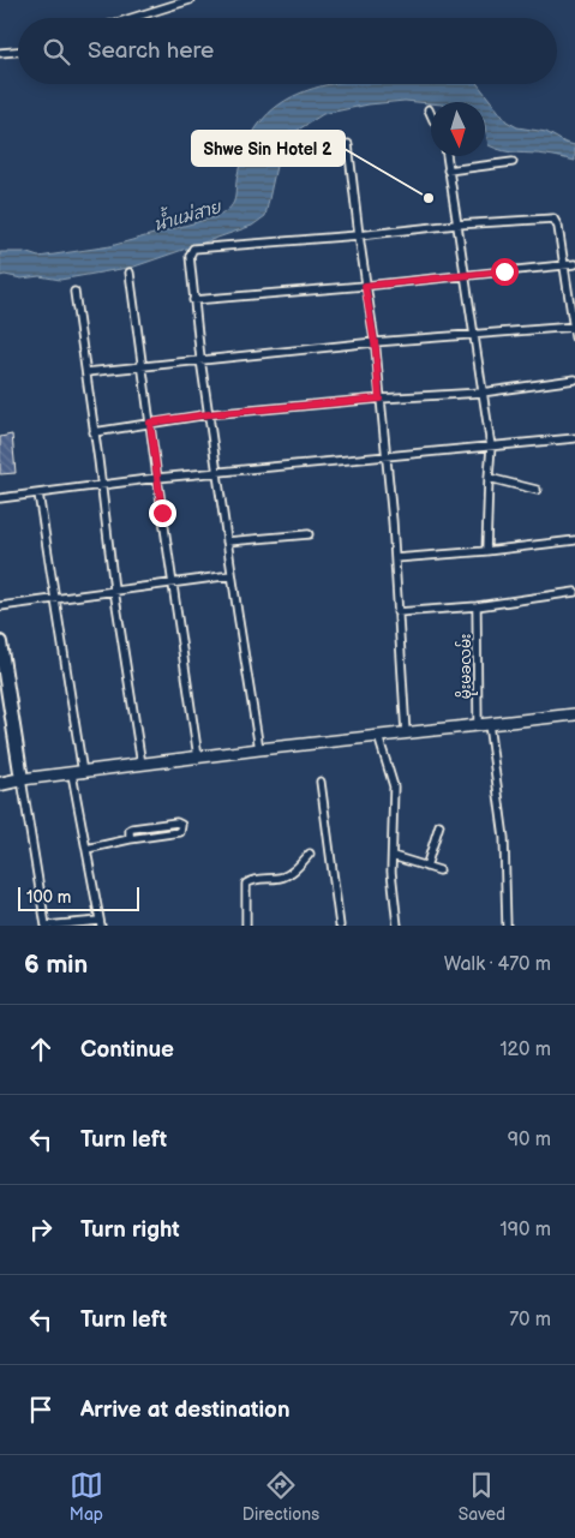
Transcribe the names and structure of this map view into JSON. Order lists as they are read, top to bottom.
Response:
{
  "streets": {
    "street": ["မိုးမခလမ်း"]
  },
  "water": ["น้ำแม่สาย"],
  "places": ["Shwe Sin Hotel 2"],
  "scale_bar": "100 m",
  "north": "bottom",
  "page": {
    "search": "Search here",
    "scale": "100 m",
    "heading": ["6 min", "Walk · 470 m"],
    "list": [
      ["Continue", "120 m"],
      ["Turn left", "90 m"],
      ["Turn right", "190 m"],
      ["Turn left", "70 m"],
      "Arrive at destination"
    ],
    "nav": ["Map", "Directions", "Saved"]
  }
}
